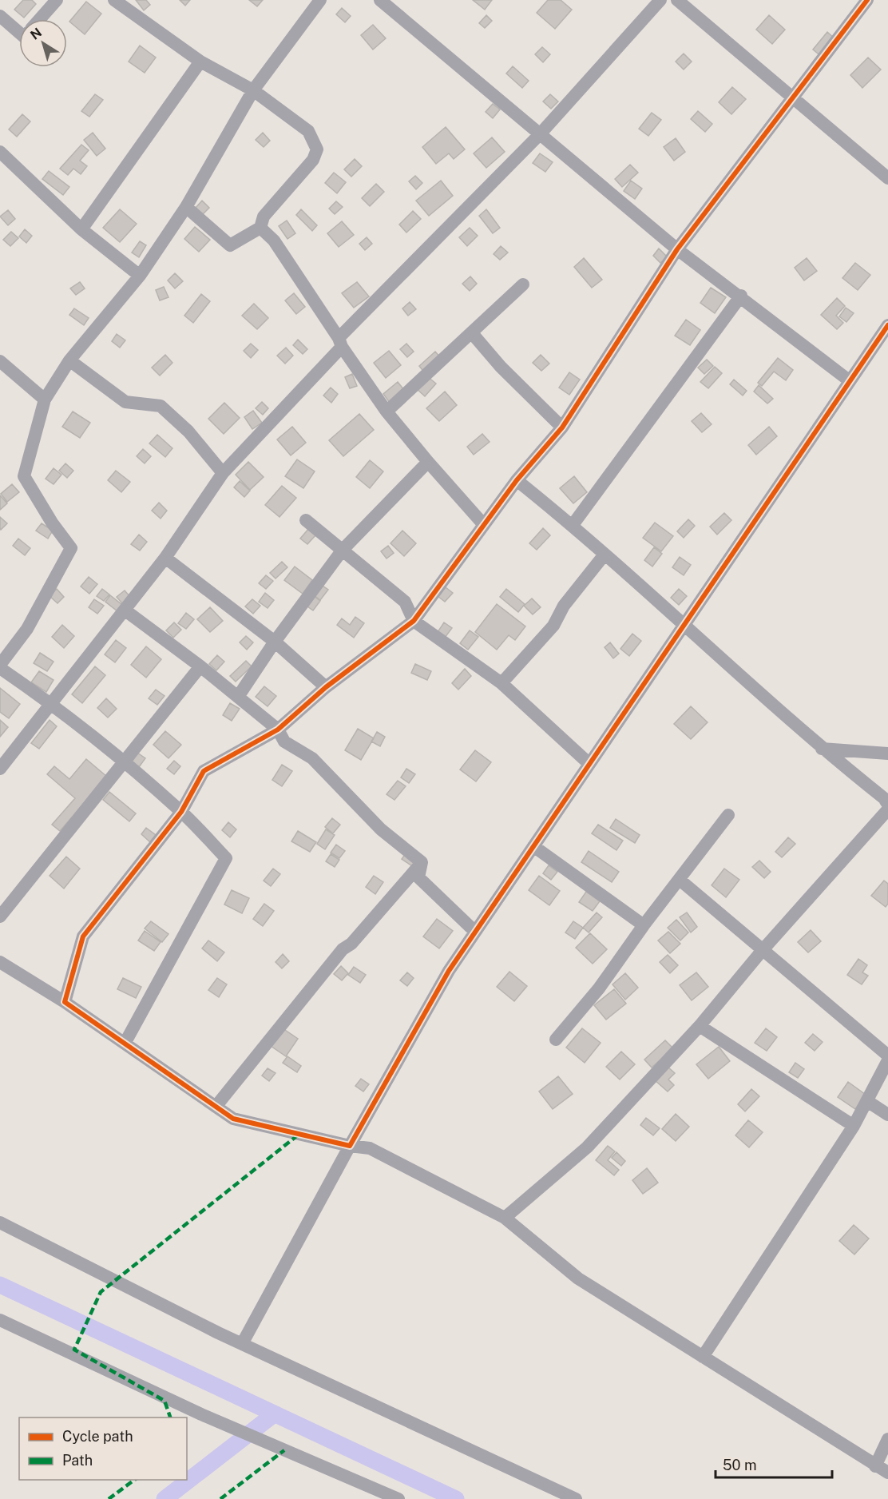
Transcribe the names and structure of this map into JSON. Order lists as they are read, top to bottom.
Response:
{
  "legend": ["Cycle path", "Path"],
  "scale_bar": "50 m",
  "north": "top left"
}
